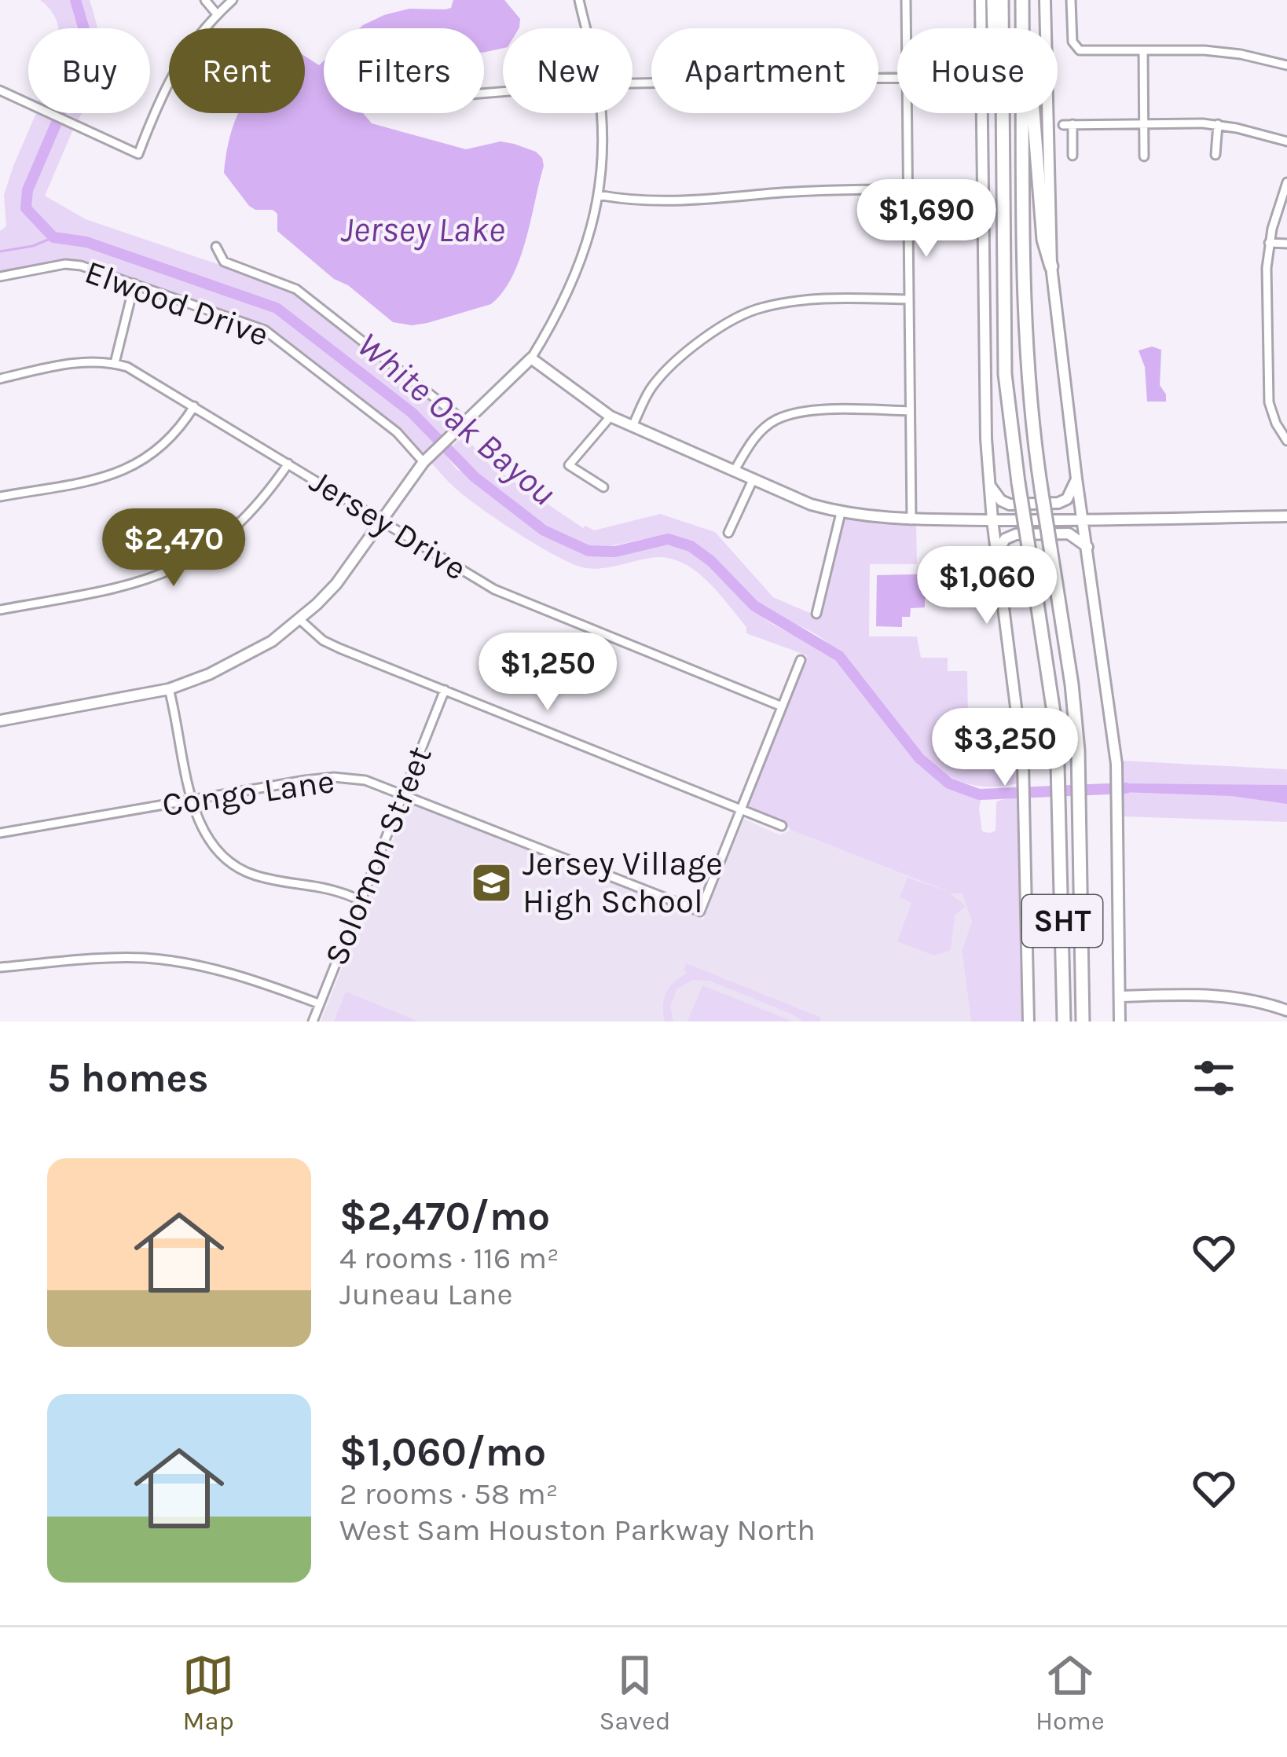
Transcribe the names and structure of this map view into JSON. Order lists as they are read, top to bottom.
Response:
{
  "streets": {
    "highway": ["SHT"],
    "street": [
      "Elwood Drive",
      "Jersey Drive",
      "Congo Lane",
      "Solomon Street"
    ]
  },
  "crossings": [
    ["Congo Lane", "Solomon Street"]
  ],
  "water": ["Jersey Lake", "White Oak Bayou"],
  "places": {
    "school or university": ["Jersey Village High School"]
  },
  "page": {
    "chip": [
      "Buy",
      "Rent",
      "Filters",
      "New",
      "Apartment",
      "House"
    ],
    "price": [
      "$1,690",
      "$2,470",
      "$1,060",
      "$1,250",
      "$3,250"
    ],
    "heading": "5 homes",
    "list": [
      {
        "name": "$2,470/mo",
        "note": "4 rooms · 116 m² · Juneau Lane"
      },
      {
        "name": "$1,060/mo",
        "note": "2 rooms · 58 m² · West Sam Houston Parkway North"
      }
    ],
    "tabs": ["Map", "Saved", "Home"]
  }
}
